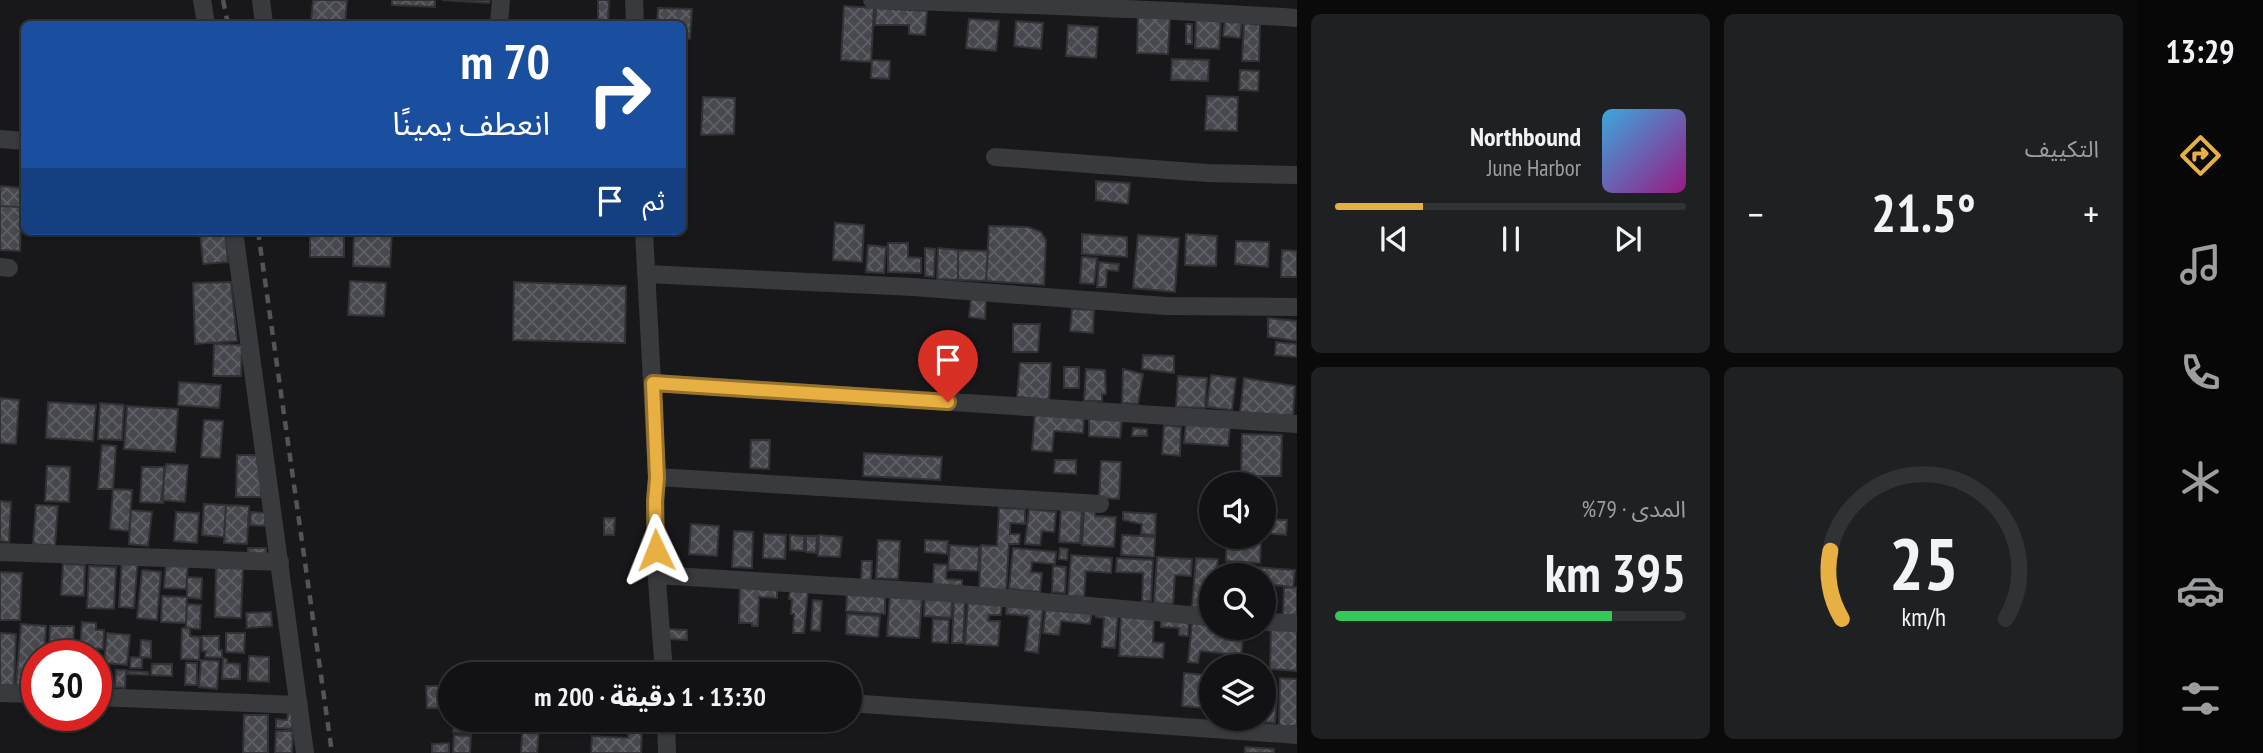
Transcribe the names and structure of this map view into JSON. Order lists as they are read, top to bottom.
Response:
{
  "page": {
    "tabs": "13:29",
    "tile": [
      "التكييف",
      ["المدى · 79%", "395 km"]
    ],
    "turn": ["70 m", "انعطف يمينًا"],
    "song": ["Northbound", "June Harbor"],
    "then": "ثم",
    "heat": ["−", "21.5°", "+"],
    "limit": "30",
    "trip": "13:30 · 1 دقيقة · 200 m",
    "gauge": ["25", "km/h"]
  }
}
